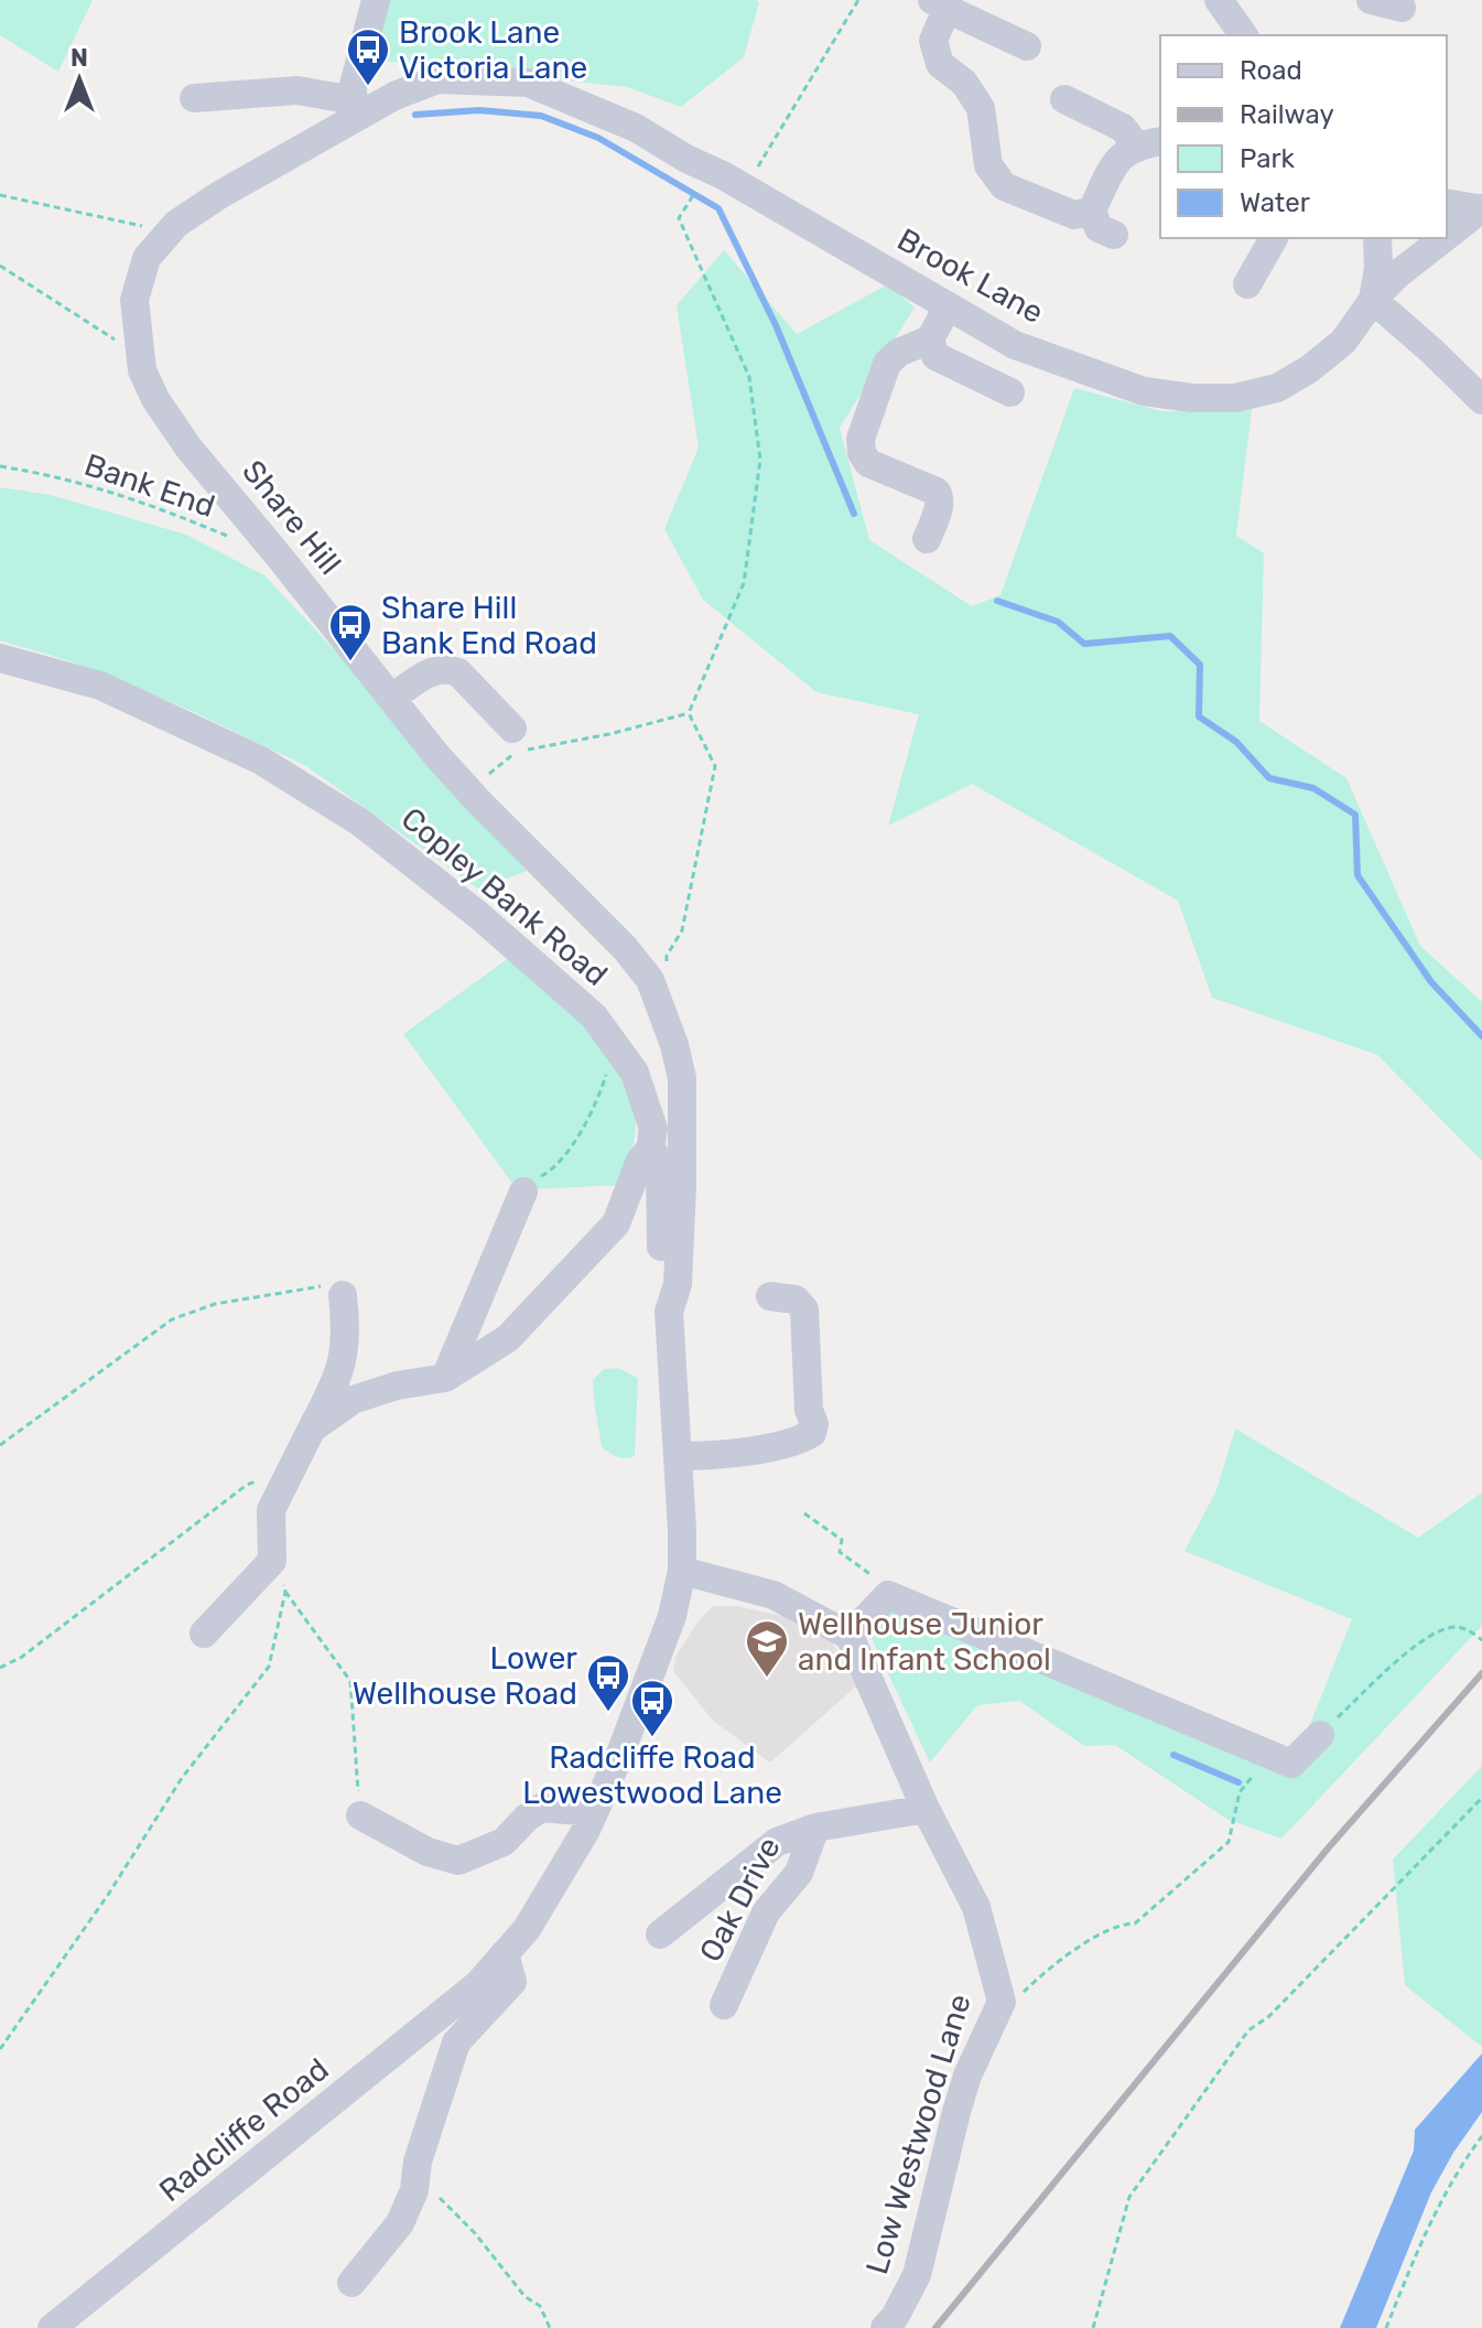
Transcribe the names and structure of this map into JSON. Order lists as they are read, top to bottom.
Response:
{
  "streets": {
    "street": [
      "Brook Lane",
      "Share Hill",
      "Copley Bank Road",
      "Oak Drive",
      "Radcliffe Road",
      "Low Westwood Lane"
    ],
    "path": ["Bank End"]
  },
  "crossings": [
    ["Brook Lane", "Share Hill"],
    ["Share Hill", "Copley Bank Road"],
    ["Oak Drive", "Low Westwood Lane"]
  ],
  "places": {
    "bus stop": [
      "Brook Lane Victoria Lane",
      "Share Hill Bank End Road",
      "Lower Wellhouse Road",
      "Radcliffe Road Lowestwood Lane"
    ],
    "school or university": ["Wellhouse Junior and Infant School"]
  },
  "legend": [
    "Road",
    "Railway",
    "Park",
    "Water"
  ],
  "north": "top"
}
